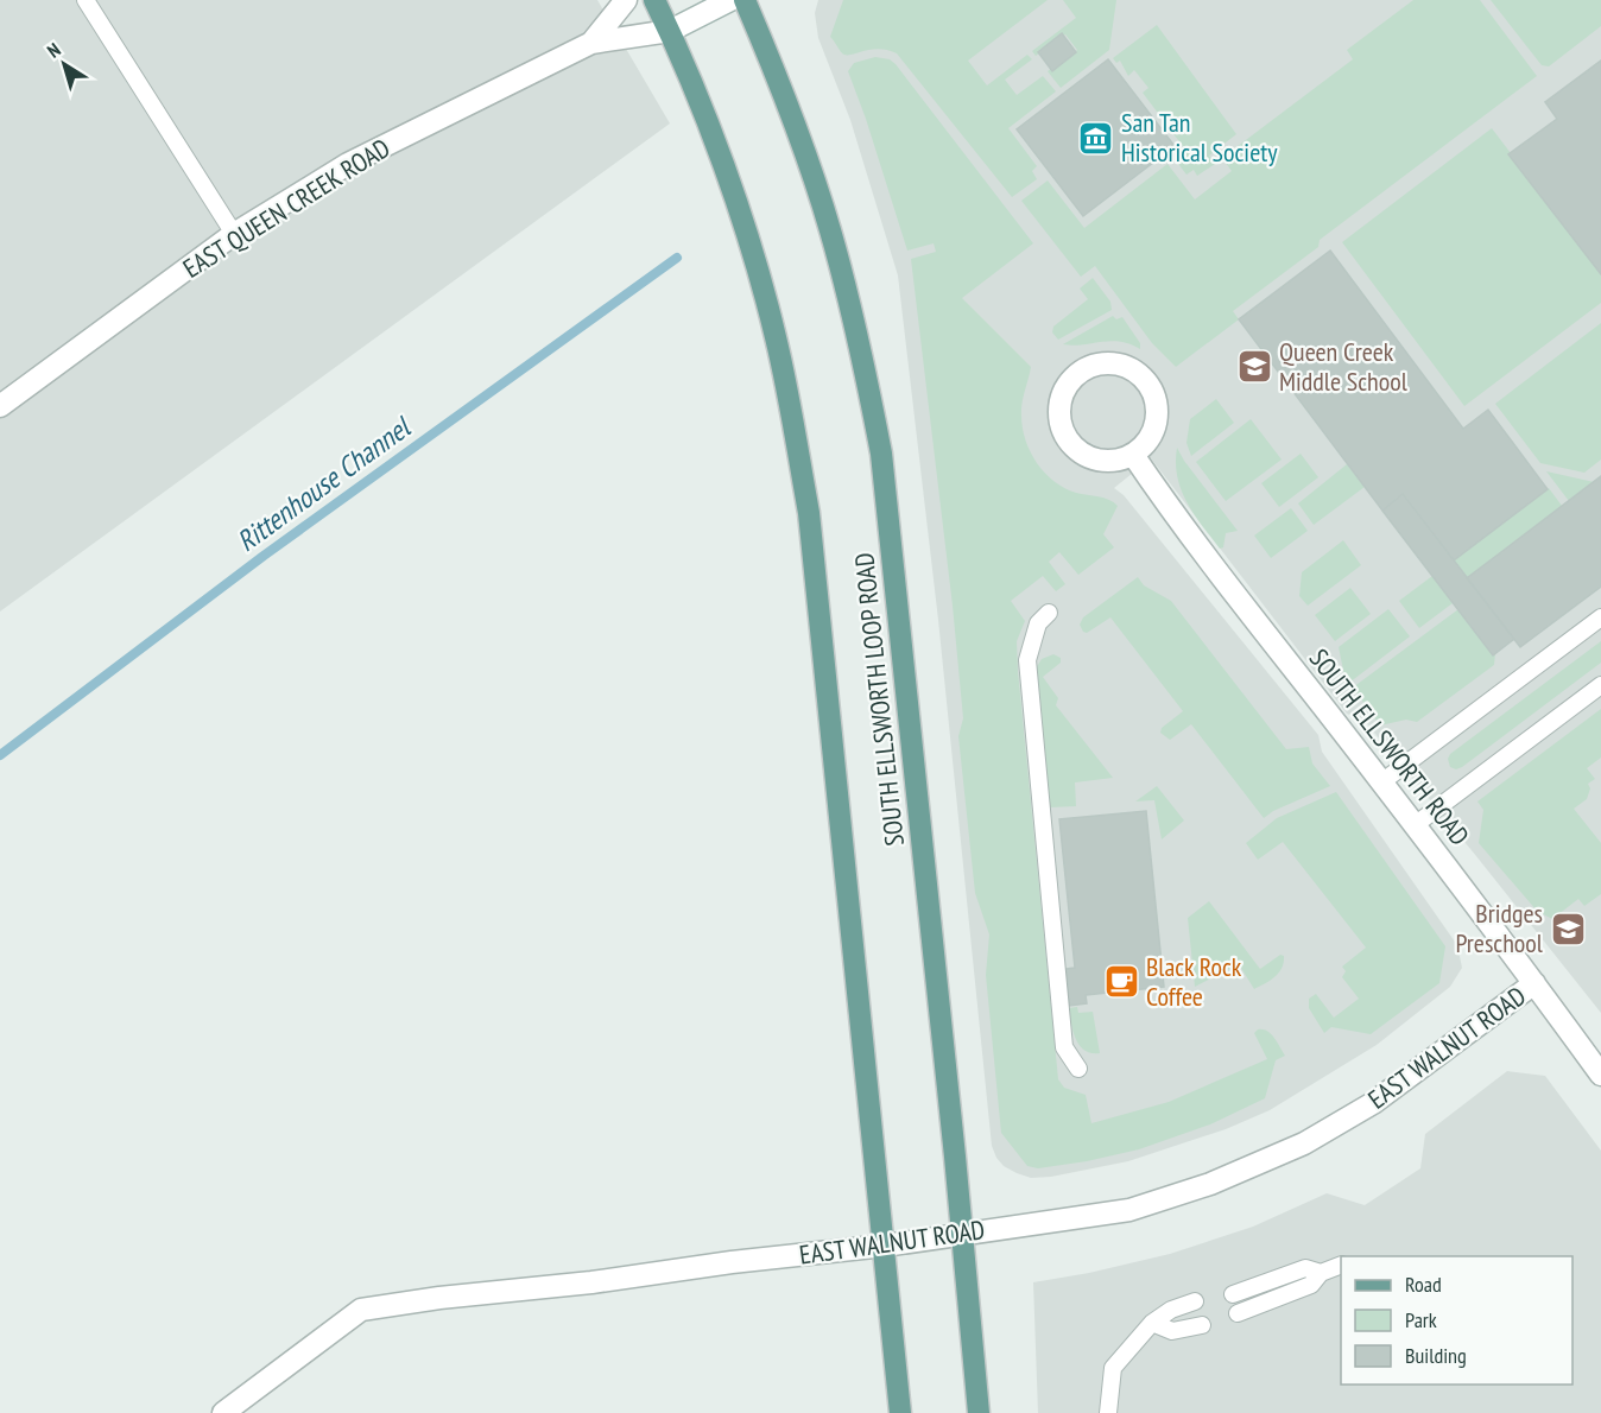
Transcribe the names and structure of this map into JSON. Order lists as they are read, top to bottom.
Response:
{
  "streets": {
    "main road": ["SOUTH ELLSWORTH LOOP ROAD"],
    "street": ["EAST QUEEN CREEK ROAD", "SOUTH ELLSWORTH ROAD", "EAST WALNUT ROAD"]
  },
  "crossings": [
    ["EAST QUEEN CREEK ROAD", "SOUTH ELLSWORTH LOOP ROAD"],
    ["SOUTH ELLSWORTH LOOP ROAD", "EAST WALNUT ROAD"],
    ["SOUTH ELLSWORTH ROAD", "EAST WALNUT ROAD"]
  ],
  "water": ["Rittenhouse Channel"],
  "places": {
    "museum": ["San Tan Historical Society"],
    "school or university": ["Queen Creek Middle School", "Bridges Preschool"],
    "cafe": ["Black Rock Coffee"]
  },
  "legend": ["Road", "Park", "Building"],
  "north": "top left"
}
